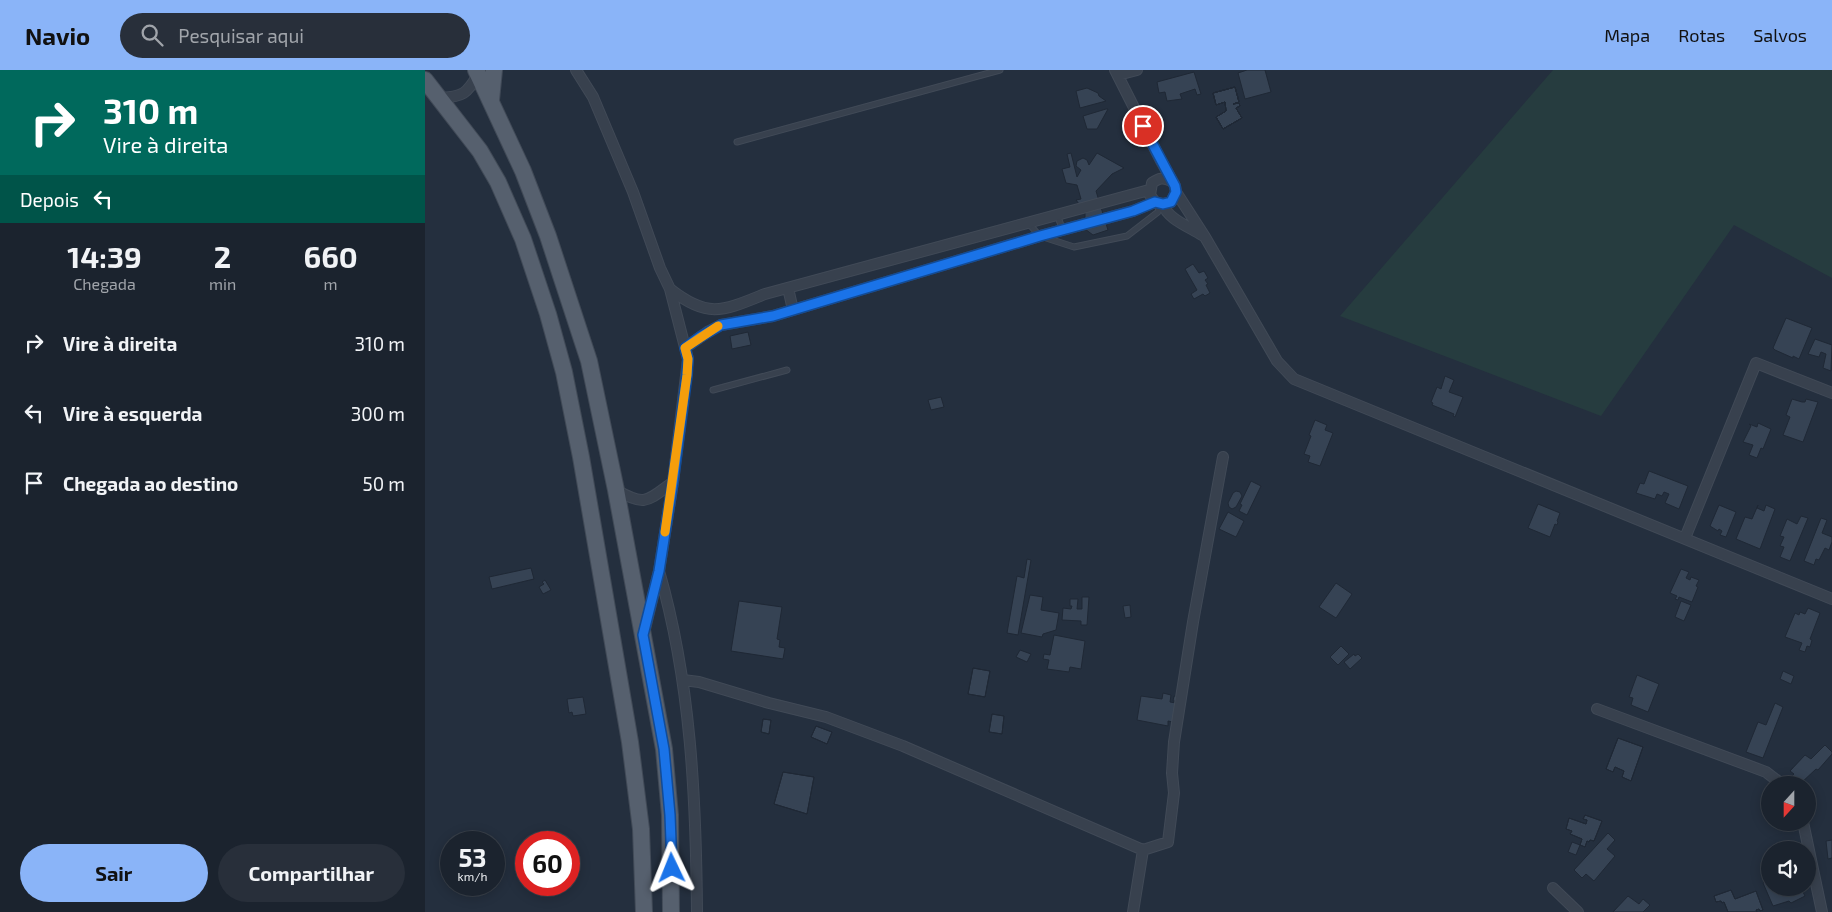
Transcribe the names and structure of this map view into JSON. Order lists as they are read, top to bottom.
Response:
{
  "north": "bottom",
  "page": {
    "header": "Navio",
    "search": "Pesquisar aqui",
    "nav": ["Mapa", "Rotas", "Salvos"],
    "turn": ["310 m", "Vire à direita"],
    "then": "Depois",
    "eta": [
      "14:39",
      "Chegada",
      "2",
      "min",
      "660",
      "m"
    ],
    "list": [
      {
        "name": "Vire à direita",
        "value": "310 m"
      },
      {
        "name": "Vire à esquerda",
        "value": "300 m"
      },
      {
        "name": "Chegada ao destino",
        "value": "50 m"
      }
    ],
    "speed": "53 km/h",
    "limit": "60",
    "buttons": ["Sair", "Compartilhar"]
  }
}
